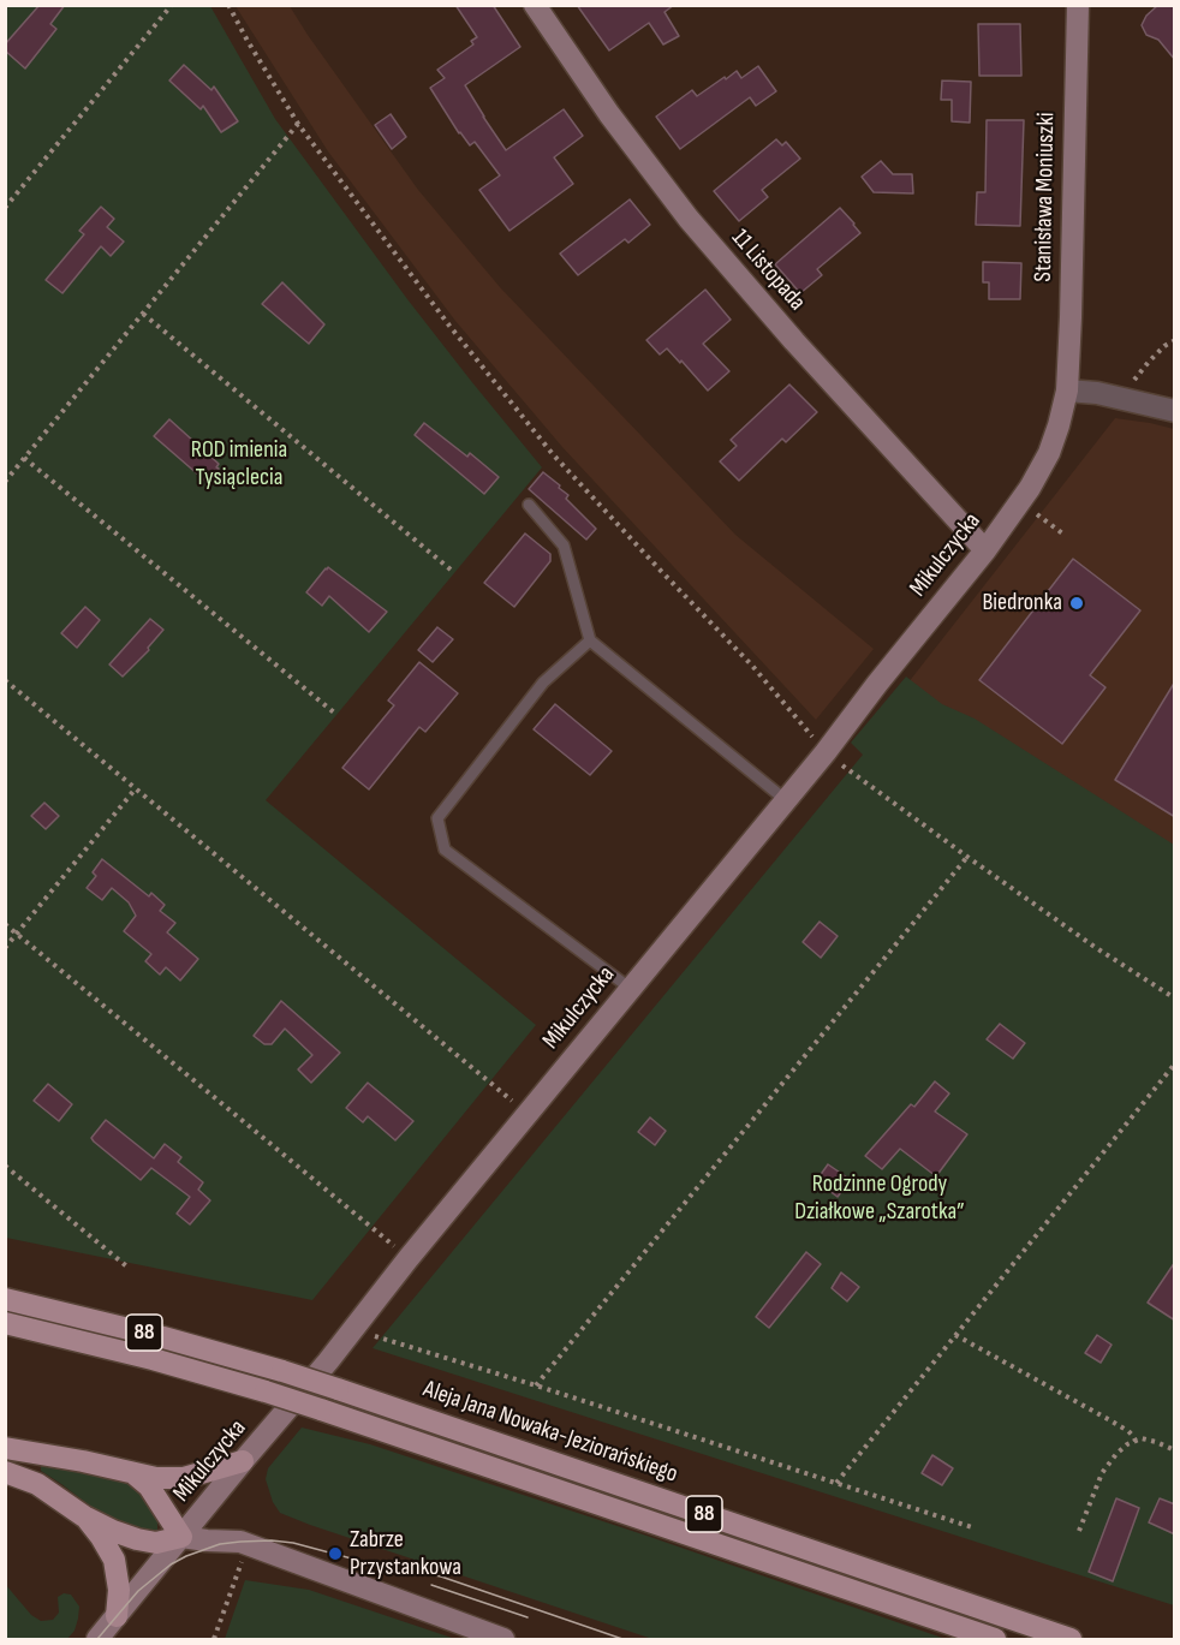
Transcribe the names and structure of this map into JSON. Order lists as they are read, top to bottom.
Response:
{
  "streets": {
    "main road": ["88", "Aleja Jana Nowaka-Jeziorańskiego"],
    "street": ["Stanisława Moniuszki", "11 Listopada", "Mikulczycka"]
  },
  "crossings": [
    ["Stanisława Moniuszki", "Mikulczycka"],
    ["11 Listopada", "Mikulczycka"]
  ],
  "parks": ["ROD imienia Tysiąclecia", "Rodzinne Ogrody Działkowe „Szarotka”"],
  "places": ["Biedronka", "Zabrze Przystankowa"]
}
